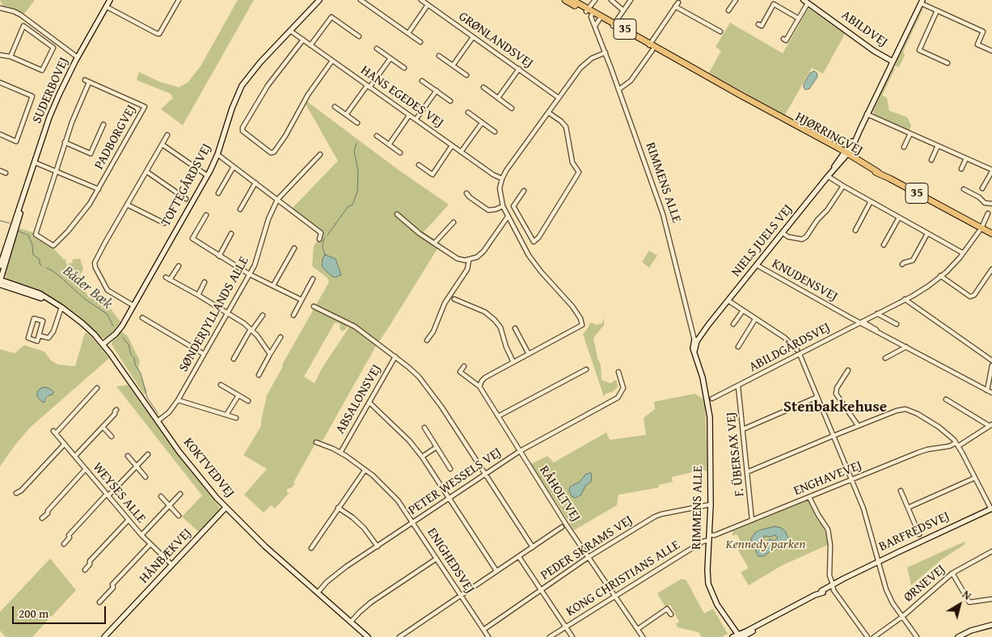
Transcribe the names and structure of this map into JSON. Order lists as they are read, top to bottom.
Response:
{
  "streets": {
    "main road": ["35", "HJØRRINGVEJ"],
    "street": [
      "ABILDVEJ",
      "GRØNLANDSVEJ",
      "SUDERBOVEJ",
      "HANS EGEDES VEJ",
      "PADBORGVEJ",
      "RIMMENS ALLE",
      "TOFTEGÅRDSVEJ",
      "NIELS JUELS VEJ",
      "KNUDENSVEJ",
      "SØNDERJYLLANDS ALLE",
      "ABILDGÅRDSVEJ",
      "ABSALONSVEJ",
      "F. ÜBERSAX VEJ",
      "KOKTVEDVEJ",
      "ENGHAVEVEJ",
      "PETER WESSELS VEJ",
      "WEYSES ALLE",
      "RÅHOLTVEJ",
      "BARFREDSVEJ",
      "PEDER SKRAMS VEJ",
      "HÅNBÆKVEJ",
      "ENIGHEDSVEJ",
      "KONG CHRISTIANS ALLE",
      "ØRNEVEJ"
    ]
  },
  "crossings": [
    ["ABILDVEJ", "NIELS JUELS VEJ"],
    ["SUDERBOVEJ", "KOKTVEDVEJ"],
    ["HANS EGEDES VEJ", "TOFTEGÅRDSVEJ"],
    ["HJØRRINGVEJ", "RIMMENS ALLE"],
    ["HJØRRINGVEJ", "NIELS JUELS VEJ"],
    ["HJØRRINGVEJ", "ABILDGÅRDSVEJ"],
    ["RIMMENS ALLE", "NIELS JUELS VEJ"],
    ["RIMMENS ALLE", "ENGHAVEVEJ"],
    ["RIMMENS ALLE", "BARFREDSVEJ"],
    ["RIMMENS ALLE", "PEDER SKRAMS VEJ"],
    ["RIMMENS ALLE", "KONG CHRISTIANS ALLE"],
    ["TOFTEGÅRDSVEJ", "KOKTVEDVEJ"],
    ["NIELS JUELS VEJ", "KNUDENSVEJ"],
    ["KNUDENSVEJ", "ABILDGÅRDSVEJ"],
    ["SØNDERJYLLANDS ALLE", "KOKTVEDVEJ"],
    ["ABILDGÅRDSVEJ", "F. ÜBERSAX VEJ"],
    ["ABSALONSVEJ", "ENIGHEDSVEJ"],
    ["F. ÜBERSAX VEJ", "ENGHAVEVEJ"],
    ["KOKTVEDVEJ", "PETER WESSELS VEJ"],
    ["KOKTVEDVEJ", "HÅNBÆKVEJ"],
    ["ENGHAVEVEJ", "KONG CHRISTIANS ALLE"],
    ["PETER WESSELS VEJ", "RÅHOLTVEJ"],
    ["PETER WESSELS VEJ", "ENIGHEDSVEJ"],
    ["WEYSES ALLE", "HÅNBÆKVEJ"],
    ["RÅHOLTVEJ", "PEDER SKRAMS VEJ"],
    ["RÅHOLTVEJ", "KONG CHRISTIANS ALLE"],
    ["PEDER SKRAMS VEJ", "ENIGHEDSVEJ"]
  ],
  "districts": ["Stenbakkehuse"],
  "water": ["Båder Bæk"],
  "parks": ["Kennedy parken"],
  "scale_bar": "200 m",
  "north": "top right"
}
